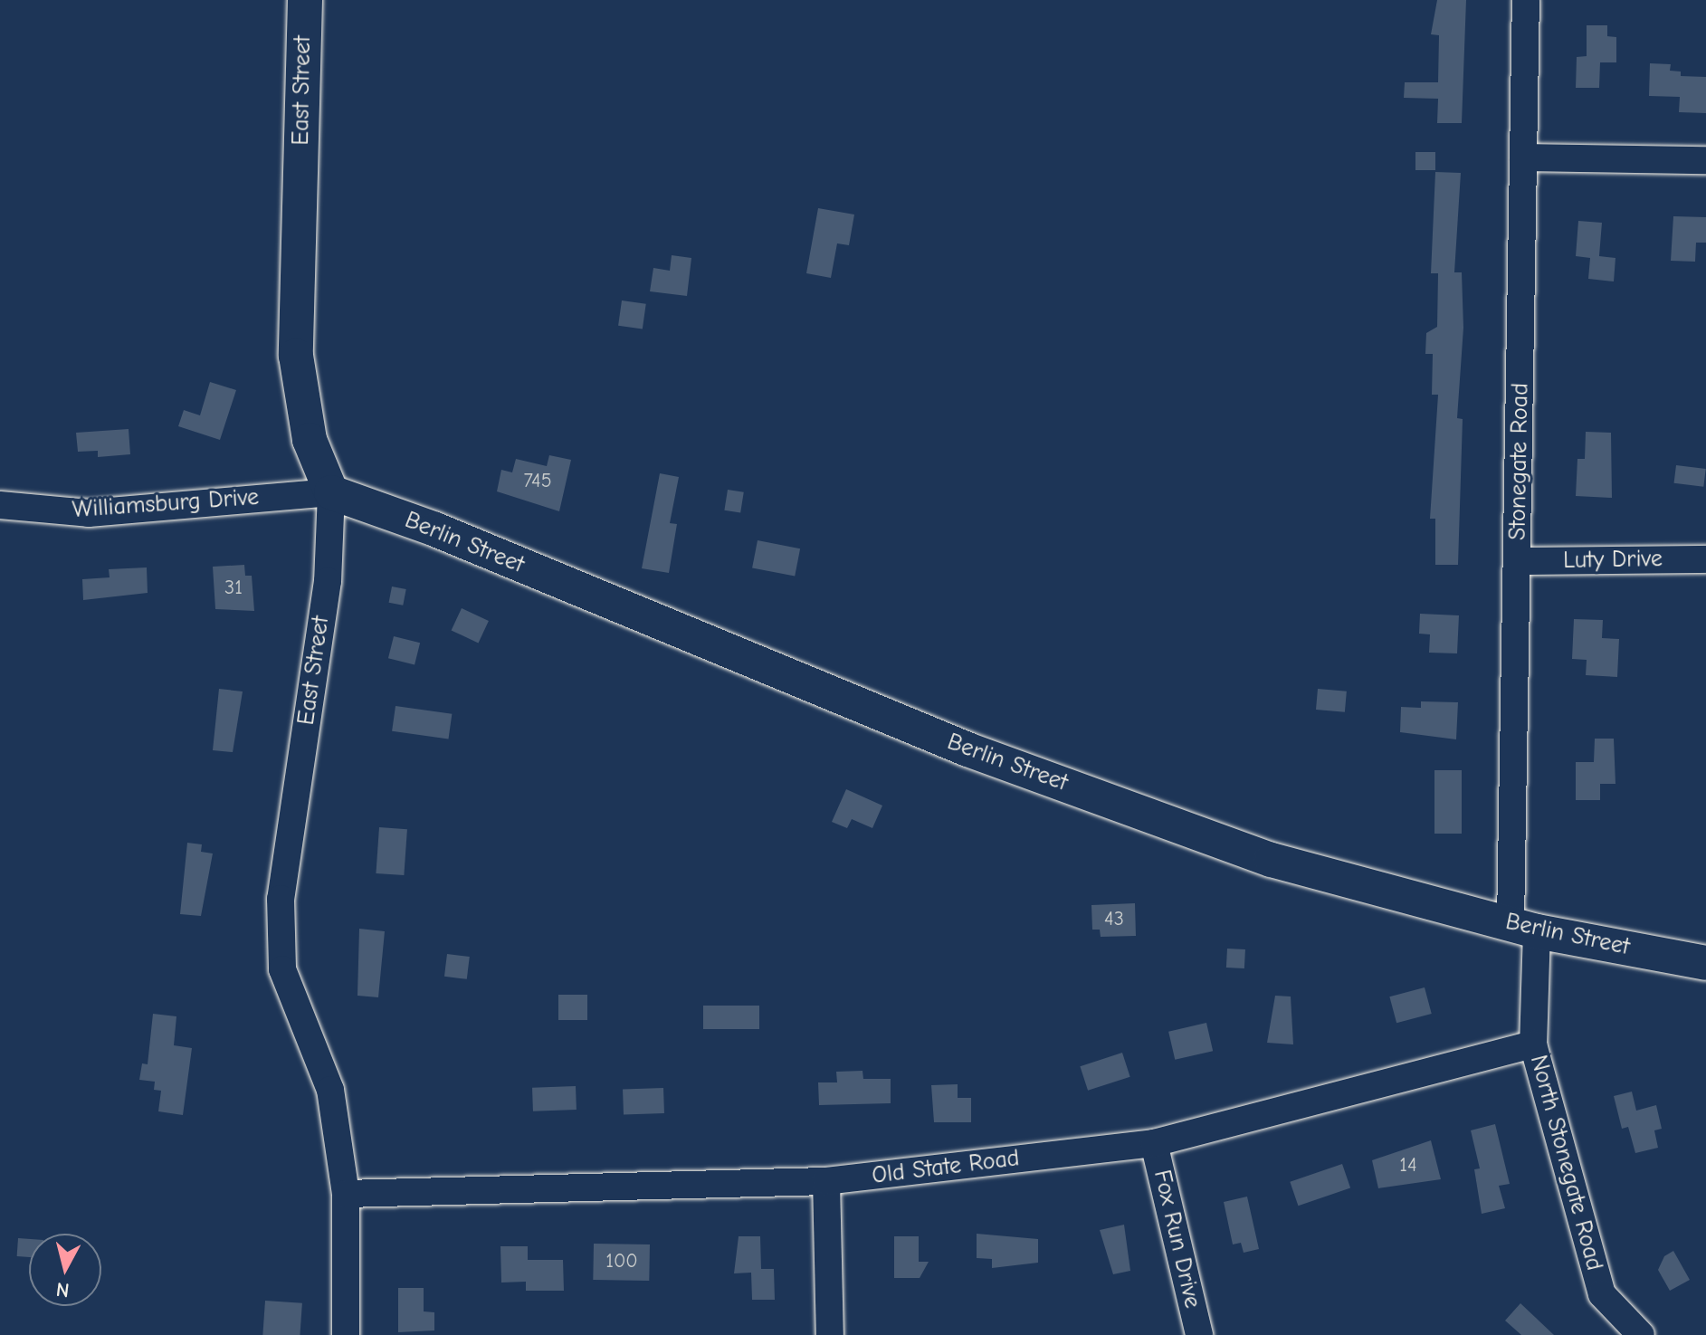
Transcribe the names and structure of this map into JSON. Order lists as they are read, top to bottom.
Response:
{
  "streets": {
    "main road": ["East Street", "Berlin Street"],
    "street": [
      "Stonegate Road",
      "Williamsburg Drive",
      "Luty Drive",
      "North Stonegate Road",
      "Old State Road",
      "Fox Run Drive"
    ]
  },
  "crossings": [
    ["East Street", "Williamsburg Drive"],
    ["East Street", "Berlin Street"],
    ["East Street", "Old State Road"],
    ["Stonegate Road", "Berlin Street"],
    ["Stonegate Road", "Luty Drive"],
    ["Stonegate Road", "North Stonegate Road"],
    ["Williamsburg Drive", "Berlin Street"],
    ["Berlin Street", "North Stonegate Road"],
    ["North Stonegate Road", "Old State Road"],
    ["Old State Road", "Fox Run Drive"]
  ],
  "house_numbers": [
    "745",
    "31",
    "43",
    "14",
    "100"
  ],
  "north": "bottom"
}
